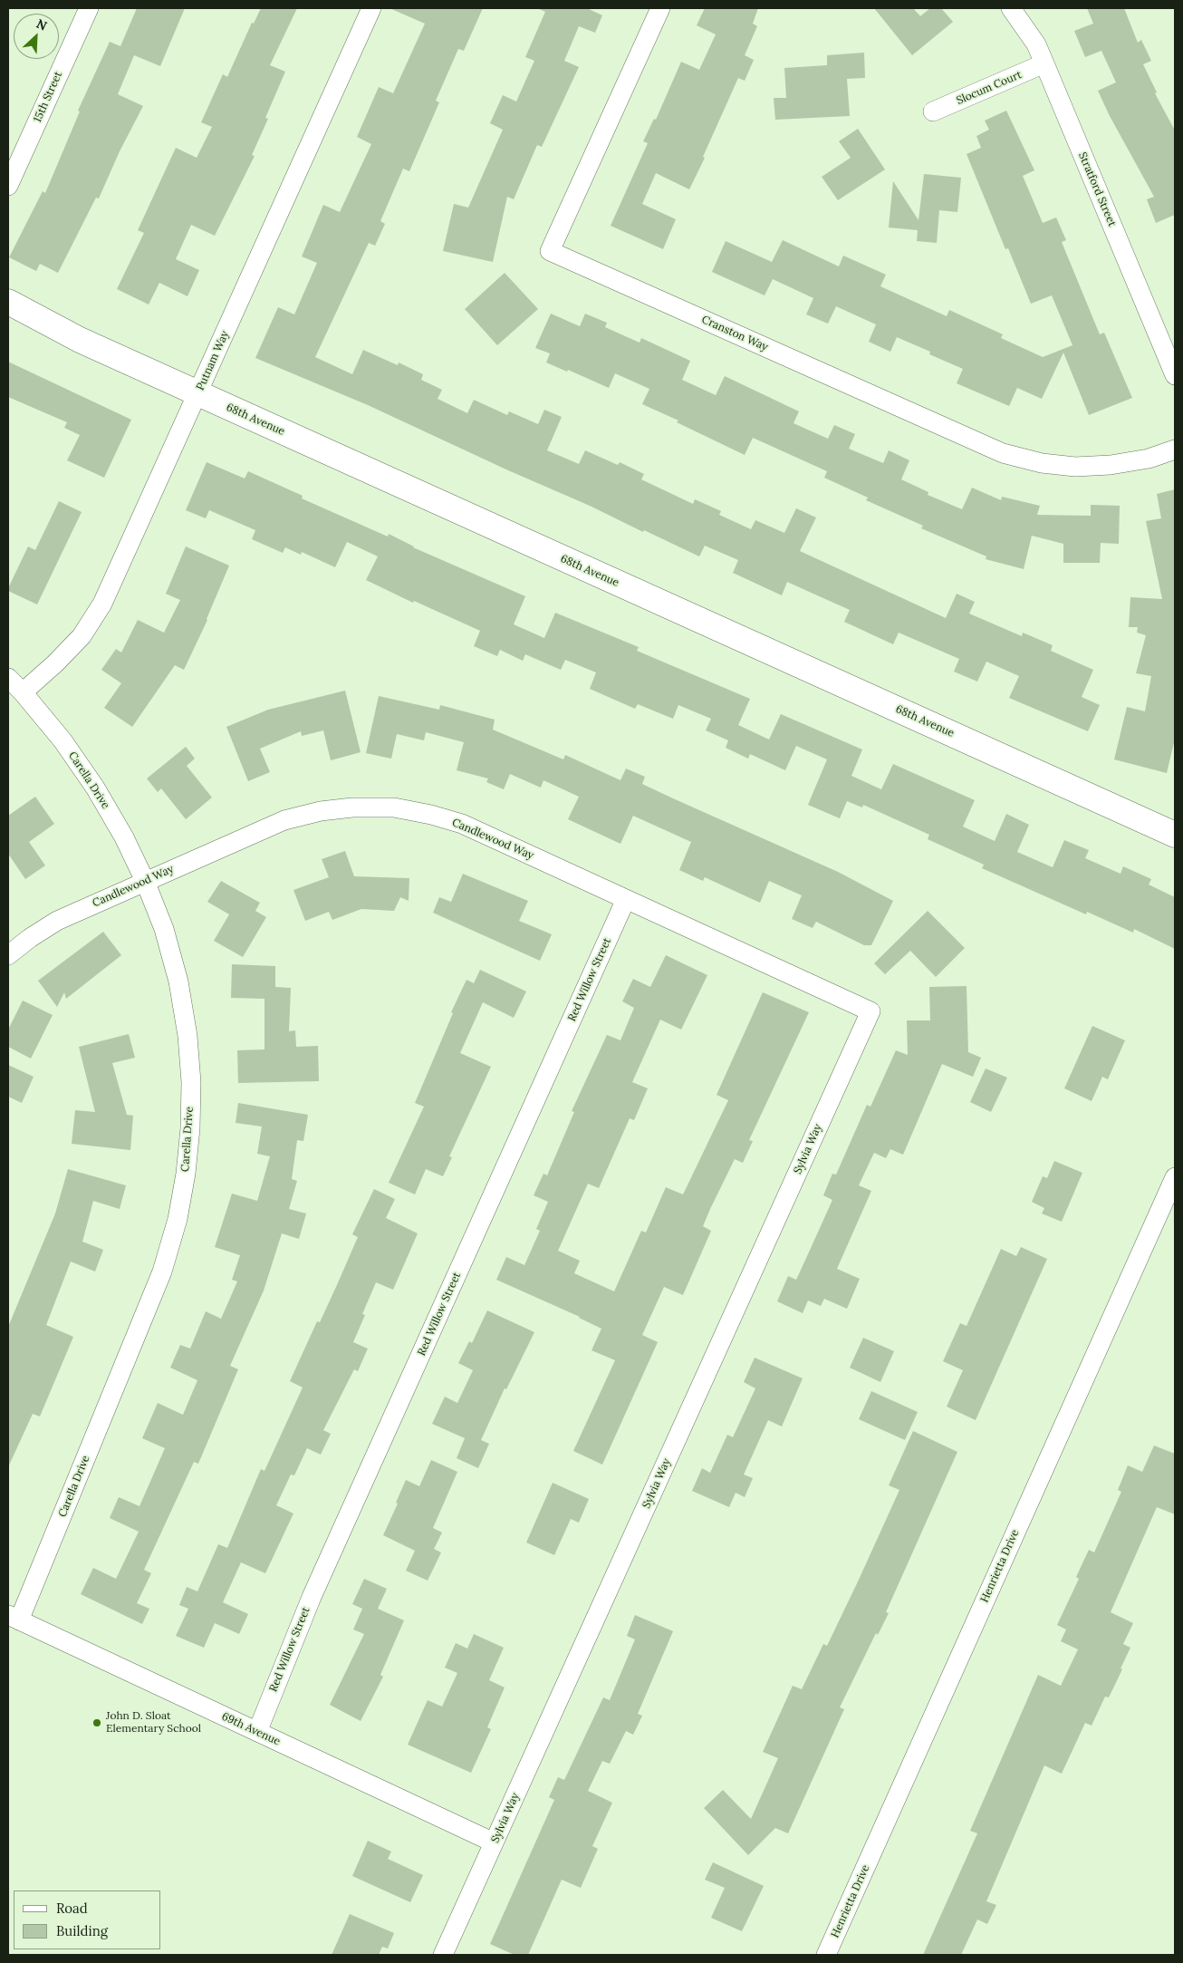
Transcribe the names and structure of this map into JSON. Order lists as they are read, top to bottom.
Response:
{
  "streets": {
    "street": [
      "Slocum Court",
      "15th Street",
      "Stratford Street",
      "Cranston Way",
      "Putnam Way",
      "68th Avenue",
      "Carella Drive",
      "Candlewood Way",
      "Red Willow Street",
      "Sylvia Way",
      "Henrietta Drive",
      "69th Avenue"
    ]
  },
  "crossings": [
    ["Slocum Court", "Stratford Street"],
    ["Putnam Way", "68th Avenue"],
    ["Putnam Way", "Carella Drive"],
    ["Carella Drive", "Candlewood Way"],
    ["Carella Drive", "69th Avenue"],
    ["Candlewood Way", "Red Willow Street"],
    ["Candlewood Way", "Sylvia Way"],
    ["Red Willow Street", "69th Avenue"],
    ["Sylvia Way", "69th Avenue"]
  ],
  "places": ["John D. Sloat Elementary School"],
  "legend": ["Road", "Building"],
  "north": "top right"
}
